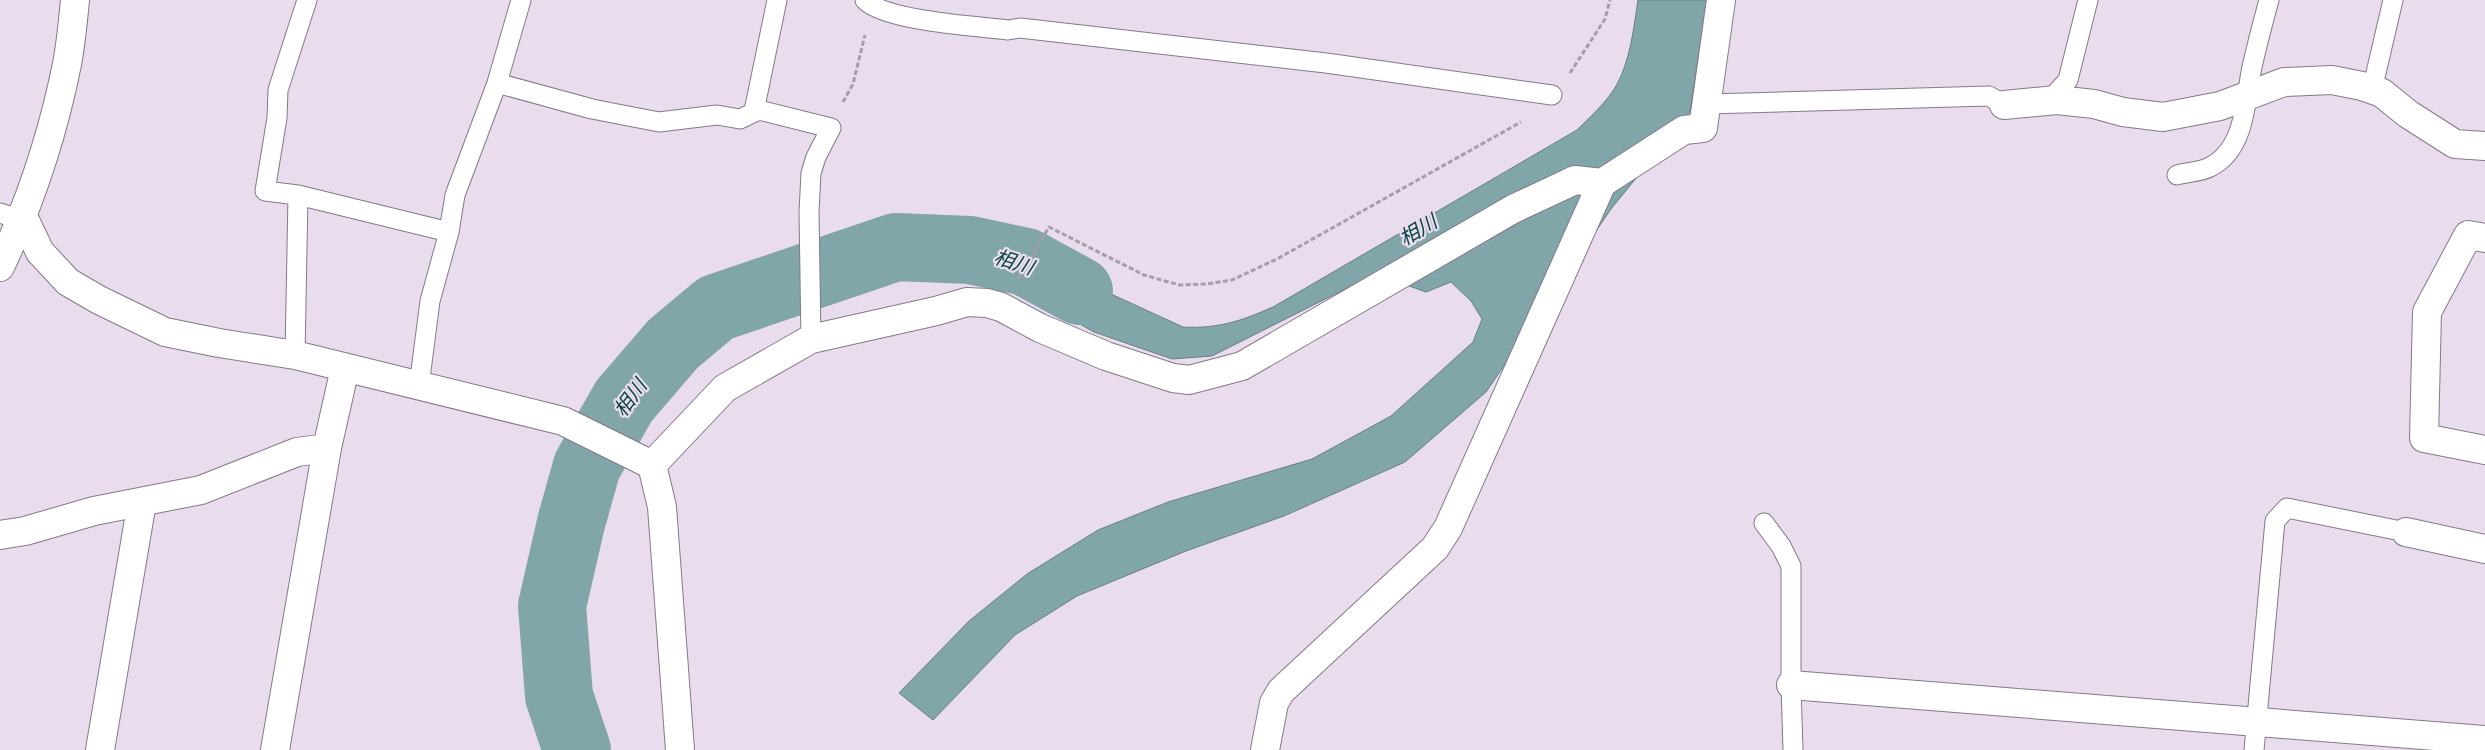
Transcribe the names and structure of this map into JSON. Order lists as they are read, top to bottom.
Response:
{
  "water": ["相川"]
}
